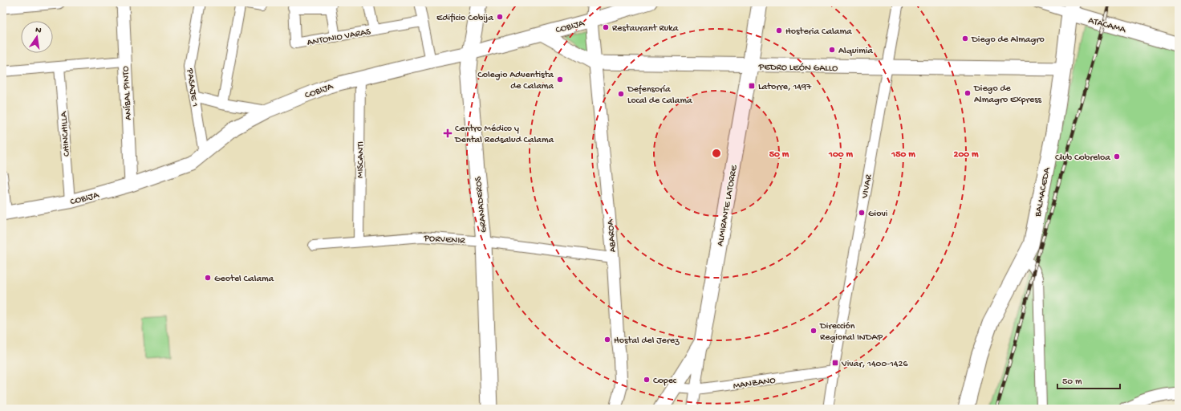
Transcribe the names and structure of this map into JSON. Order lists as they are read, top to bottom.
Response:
{
  "streets": {
    "main road": [
      "ATACAMA",
      "COBIJA",
      "PEDRO LEÓN GALLO",
      "BALMACEDA",
      "GRANADEROS",
      "ALMIRANTE LATORRE"
    ],
    "street": [
      "ANTONIO VARAS",
      "PASAJE 1",
      "ANÍBAL PINTO",
      "CHINCHILLA",
      "MISCANTI",
      "VIVAR",
      "ABAROA",
      "PORVENIR",
      "MANZANO"
    ]
  },
  "crossings": [
    ["ATACAMA", "BALMACEDA"],
    ["COBIJA", "PEDRO LEÓN GALLO"],
    ["COBIJA", "PASAJE 1"],
    ["COBIJA", "ANÍBAL PINTO"],
    ["COBIJA", "CHINCHILLA"],
    ["COBIJA", "MISCANTI"],
    ["COBIJA", "GRANADEROS"],
    ["COBIJA", "ABAROA"],
    ["PEDRO LEÓN GALLO", "VIVAR"],
    ["PEDRO LEÓN GALLO", "BALMACEDA"],
    ["PEDRO LEÓN GALLO", "ALMIRANTE LATORRE"],
    ["PEDRO LEÓN GALLO", "ABAROA"],
    ["MISCANTI", "PORVENIR"],
    ["VIVAR", "MANZANO"],
    ["GRANADEROS", "PORVENIR"],
    ["ALMIRANTE LATORRE", "MANZANO"],
    ["ABAROA", "PORVENIR"]
  ],
  "places": {
    "other": [
      "Edificio Cobija",
      "Restaurant Ruka",
      "Hosteria Calama",
      "Diego de Almagro",
      "Alquimia",
      "Colegio Adventista de Calama",
      "Diego de Almagro Express",
      "Defensoría Local de Calama",
      "Club Cobreloa",
      "Giovi",
      "Geotel Calama",
      "Dirección Regional INDAP",
      "Hostal del Jerez",
      "Copec"
    ],
    "transit": ["Latorre, 1497", "Vivar, 1400-1426"],
    "health": ["Centro Médico y Dental Redsalud Calama"]
  },
  "scale_bar": "50 m",
  "north": "top",
  "rings": [
    "50 m",
    "100 m",
    "150 m",
    "200 m"
  ]
}
